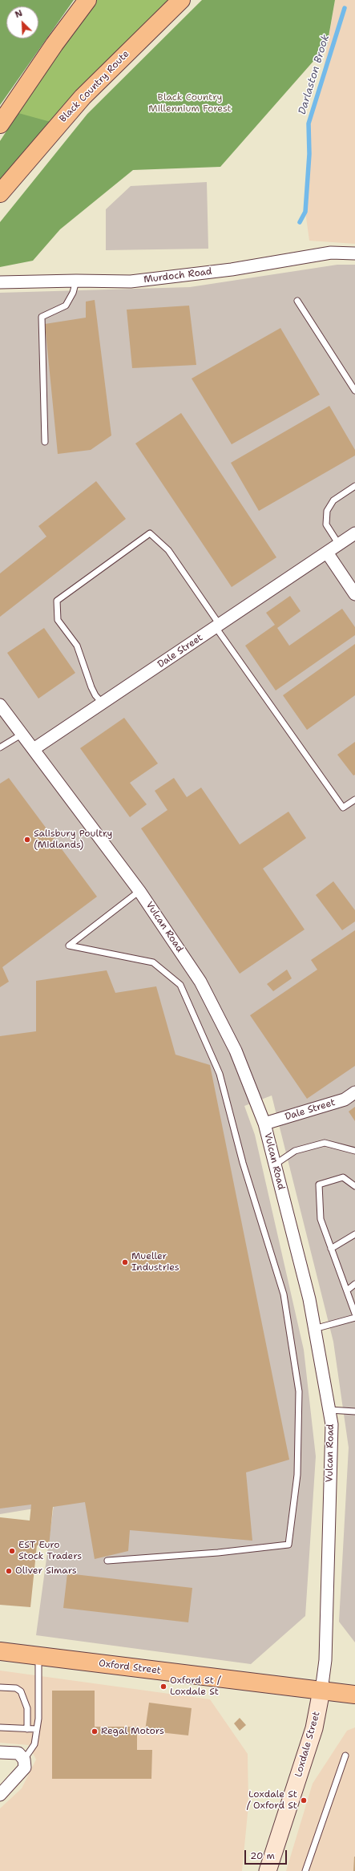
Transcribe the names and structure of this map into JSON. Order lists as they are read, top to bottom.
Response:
{
  "streets": {
    "highway": ["Black Country Route", "Oxford Street"],
    "main road": ["Loxdale Street"],
    "street": ["Murdoch Road", "Dale Street", "Vulcan Road"]
  },
  "crossings": [
    ["Dale Street", "Vulcan Road"],
    ["Vulcan Road", "Oxford Street"],
    ["Vulcan Road", "Loxdale Street"],
    ["Oxford Street", "Loxdale Street"]
  ],
  "water": ["Darlaston Brook"],
  "parks": ["Black Country Millennium Forest"],
  "places": [
    "Salisbury Poultry (Midlands)",
    "Mueller Industries",
    "EST Euro Stock Traders",
    "Oliver Simars",
    "Oxford St / Loxdale St",
    "Regal Motors",
    "Loxdale St / Oxford St"
  ],
  "scale_bar": "20 m",
  "north": "top left"
}
